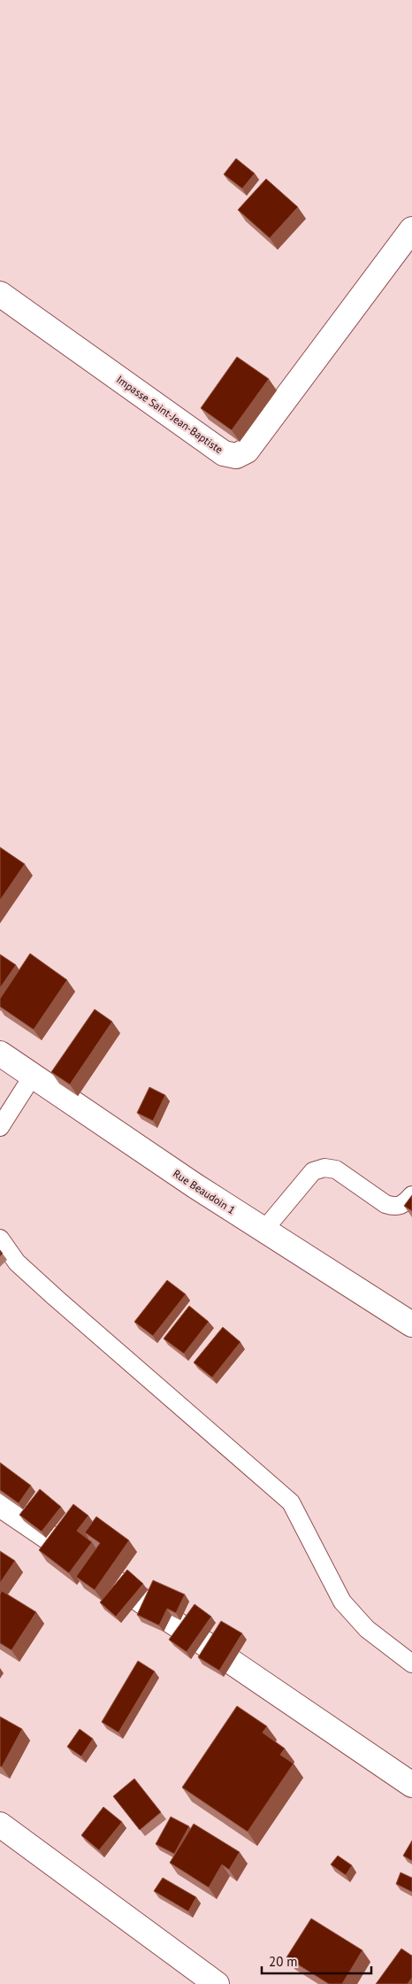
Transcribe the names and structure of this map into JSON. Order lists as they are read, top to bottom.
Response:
{
  "streets": {
    "street": ["Impasse Saint-Jean-Baptiste", "Rue Beaudoin 1"]
  },
  "scale_bar": "20 m"
}
